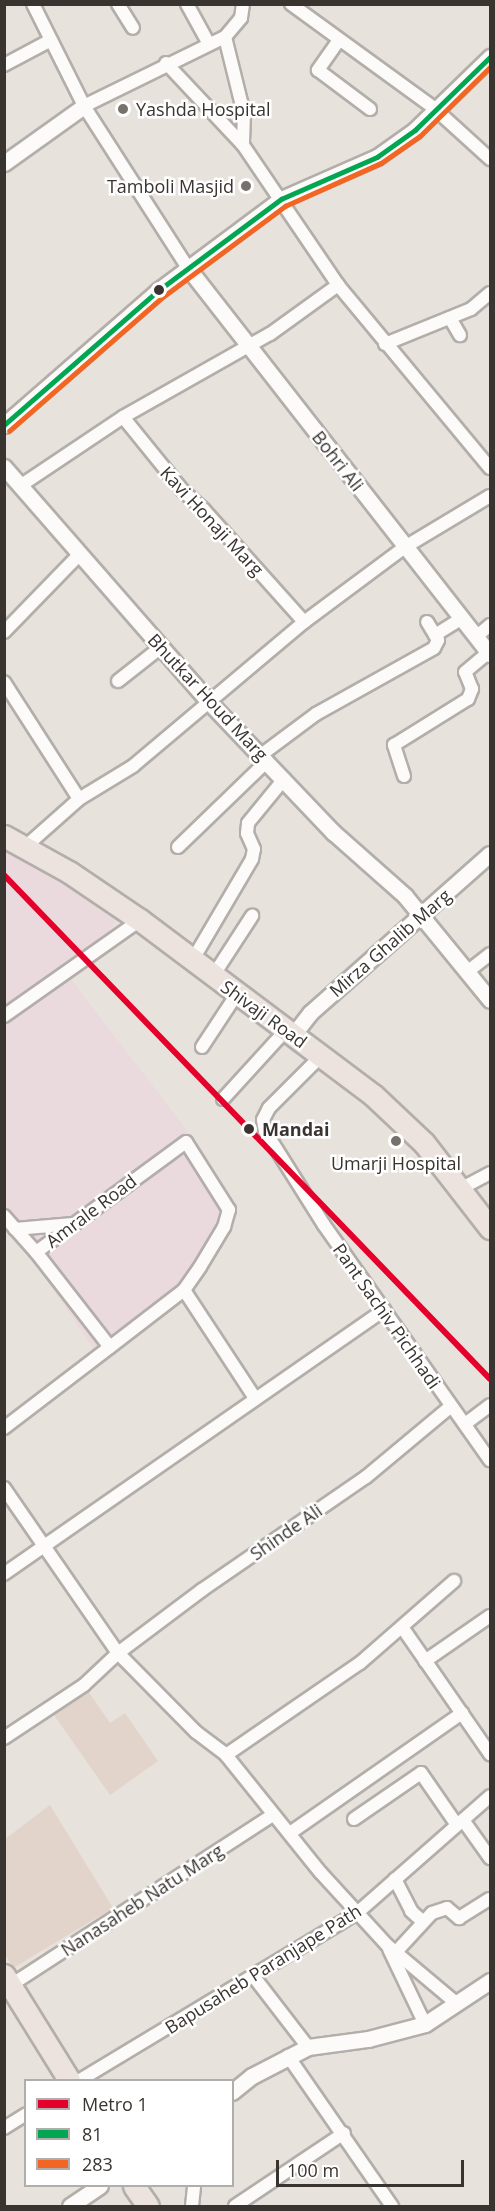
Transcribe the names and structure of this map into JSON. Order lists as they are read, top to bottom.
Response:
{
  "streets": {
    "highway": ["Shivaji Road"],
    "street": [
      "Bohri Ali",
      "Kavi Honaji Marg",
      "Bhutkar Houd Marg",
      "Mirza Ghalib Marg",
      "Amrale Road",
      "Pant Sachiv Pichhadi",
      "Shinde Ali",
      "Nanasaheb Natu Marg",
      "Bapusaheb Paranjape Path"
    ]
  },
  "crossings": [
    ["Bhutkar Houd Marg", "Mirza Ghalib Marg"],
    ["Mirza Ghalib Marg", "Shivaji Road"],
    ["Shivaji Road", "Pant Sachiv Pichhadi"],
    ["Pant Sachiv Pichhadi", "Shinde Ali"]
  ],
  "places": [
    "Yashda Hospital",
    "Tamboli Masjid",
    "Mandai",
    "Umarji Hospital"
  ],
  "lines": ["transit line 81", "transit line 283", "metro line 1"],
  "legend": ["Metro 1", "81", "283"],
  "scale_bar": "100 m"
}
